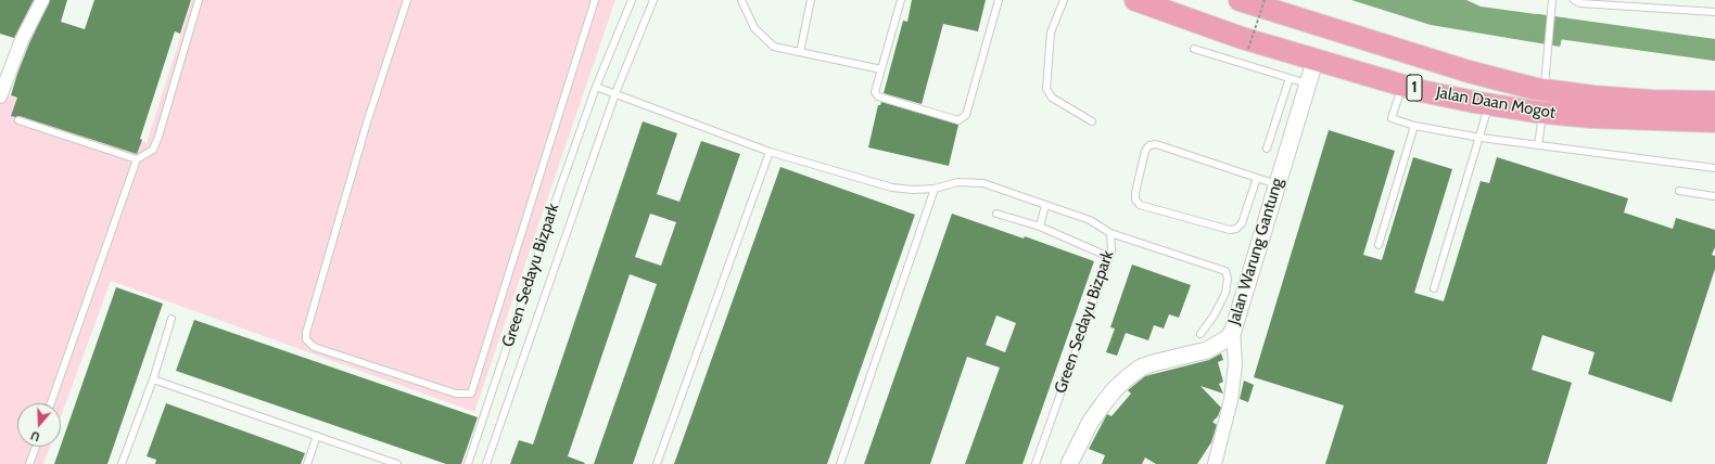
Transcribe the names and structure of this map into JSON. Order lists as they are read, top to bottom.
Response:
{
  "streets": {
    "highway": ["1", "Jalan Daan Mogot"],
    "street": ["Jalan Warung Gantung"],
    "lane": ["Green Sedayu Bizpark"]
  },
  "crossings": [
    ["Jalan Daan Mogot", "Jalan Warung Gantung"]
  ],
  "north": "bottom"
}
